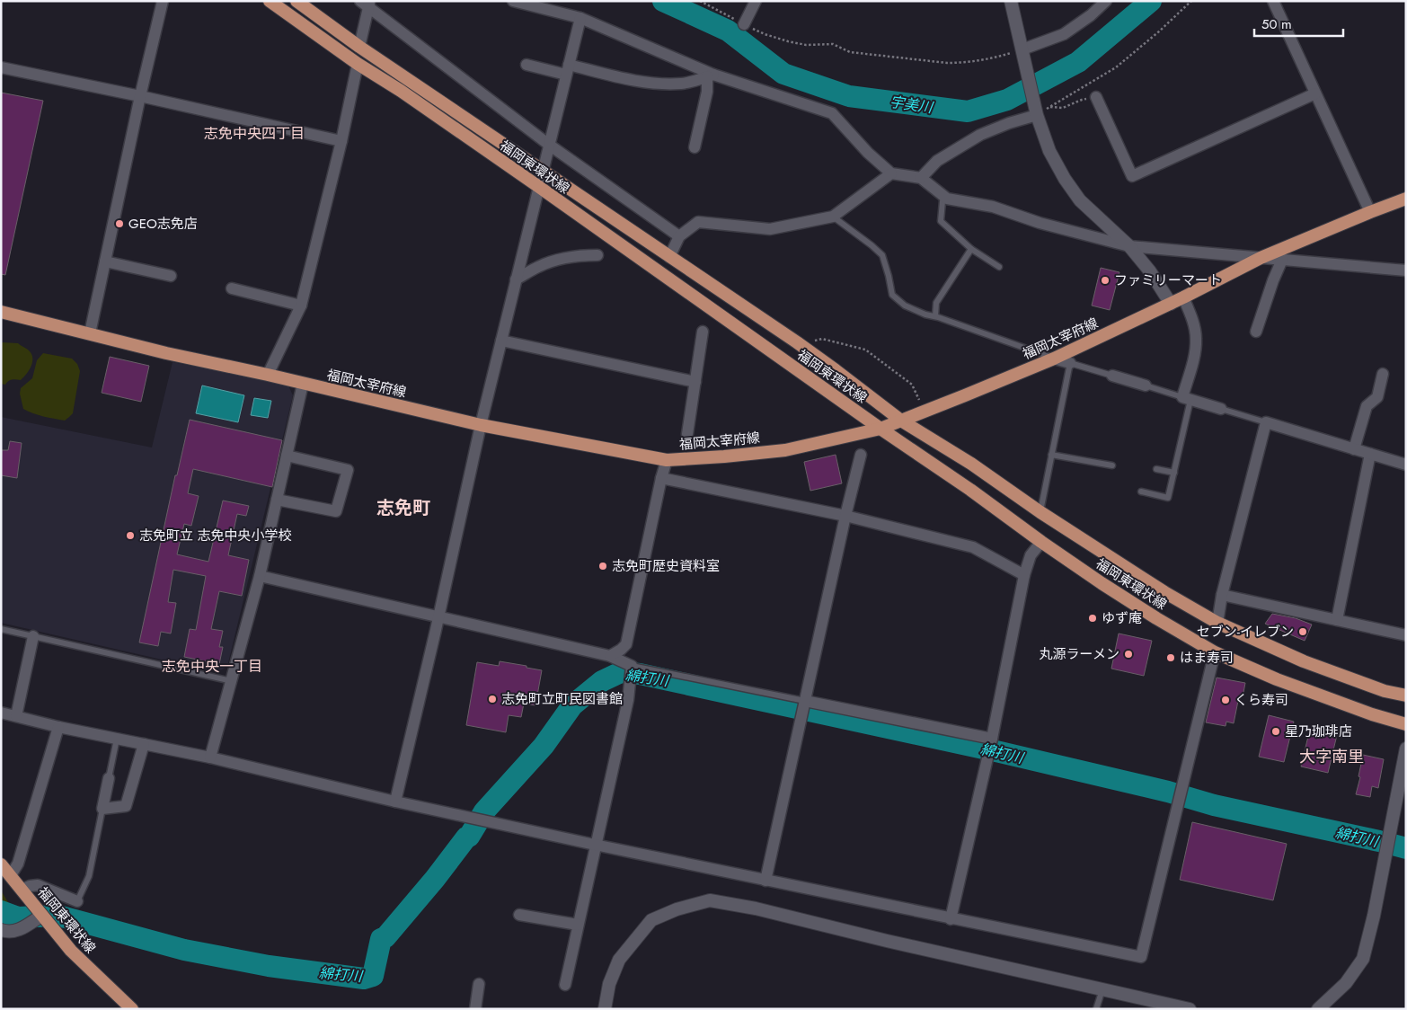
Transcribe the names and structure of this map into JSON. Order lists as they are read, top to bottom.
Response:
{
  "streets": {
    "main road": ["福岡東環状線", "福岡太宰府線"]
  },
  "crossings": [
    ["福岡東環状線", "福岡太宰府線"]
  ],
  "districts": [
    "志免中央四丁目",
    "志免町",
    "志免中央一丁目",
    "大字南里"
  ],
  "water": ["宇美川", "綿打川"],
  "places": [
    "GEO志免店",
    "ファミリーマート",
    "志免町立 志免中央小学校",
    "志免町歴史資料室",
    "ゆず庵",
    "セブン-イレブン",
    "丸源ラーメン",
    "はま寿司",
    "志免町立町民図書館",
    "くら寿司",
    "星乃珈琲店"
  ],
  "scale_bar": "50 m"
}
